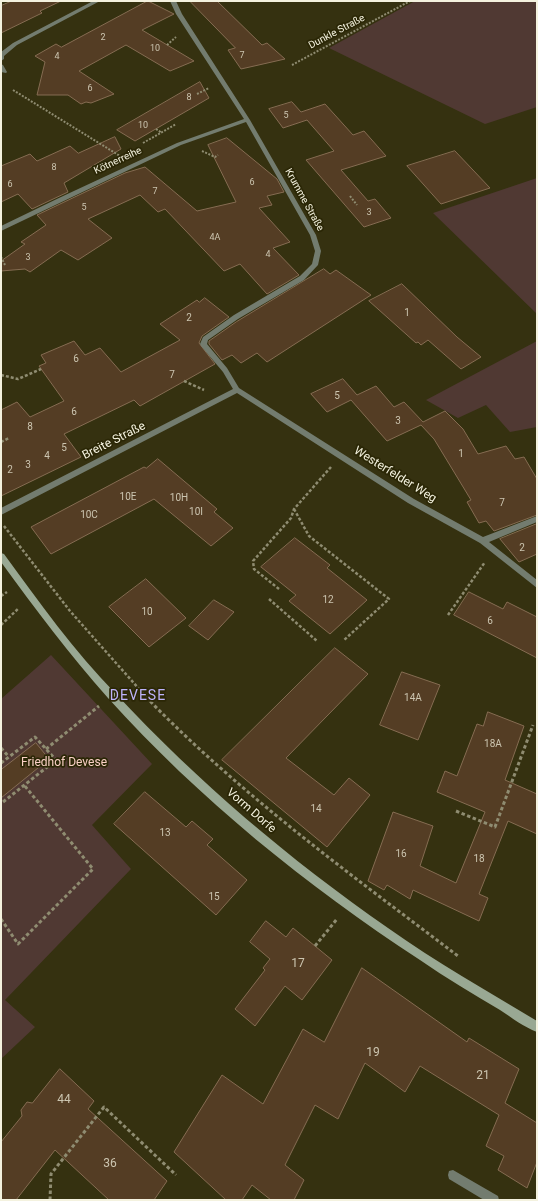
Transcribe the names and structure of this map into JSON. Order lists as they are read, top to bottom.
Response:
{
  "streets": {
    "main road": ["Vorm Dorfe"],
    "street": [
      "Kötnerreihe",
      "Krumme Straße",
      "Breite Straße",
      "Westerfelder Weg"
    ],
    "path": ["Dunkle Straße"]
  },
  "crossings": [
    ["Kötnerreihe", "Krumme Straße"],
    ["Krumme Straße", "Breite Straße"],
    ["Krumme Straße", "Westerfelder Weg"],
    ["Breite Straße", "Westerfelder Weg"]
  ],
  "districts": ["DEVESE"],
  "parks": ["Friedhof Devese"],
  "house_numbers": [
    "2",
    "10",
    "7",
    "4",
    "6",
    "8",
    "5",
    "10",
    "8",
    "6",
    "6",
    "7",
    "5",
    "3",
    "4A",
    "4",
    "3",
    "1",
    "2",
    "6",
    "7",
    "5",
    "6",
    "3",
    "8",
    "5",
    "1",
    "4",
    "3",
    "2",
    "10E",
    "10H",
    "7",
    "10I",
    "10C",
    "2",
    "12",
    "10",
    "6",
    "14A",
    "18A",
    "14",
    "13",
    "16",
    "18",
    "15",
    "17",
    "19",
    "21",
    "44",
    "36"
  ]
}
